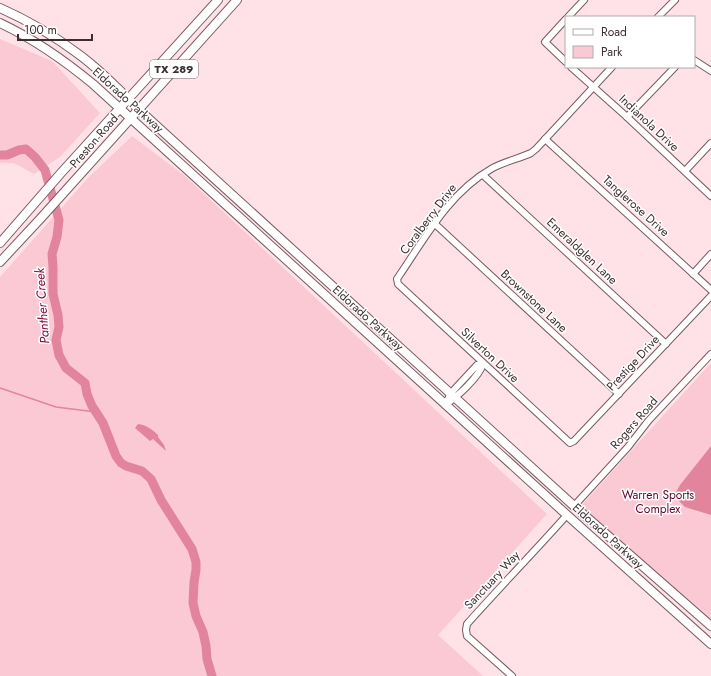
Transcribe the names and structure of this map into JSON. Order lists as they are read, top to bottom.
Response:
{
  "streets": {
    "main road": ["TX 289", "Eldorado Parkway", "Preston Road"],
    "street": [
      "Indianola Drive",
      "Tanglerose Drive",
      "Coralberry Drive",
      "Emeraldglen Lane",
      "Brownstone Lane",
      "Silverton Drive",
      "Prestige Drive",
      "Rogers Road",
      "Sanctuary Way"
    ]
  },
  "crossings": [
    ["Eldorado Parkway", "Preston Road"],
    ["Eldorado Parkway", "Rogers Road"],
    ["Eldorado Parkway", "Sanctuary Way"],
    ["Indianola Drive", "Coralberry Drive"],
    ["Tanglerose Drive", "Coralberry Drive"],
    ["Coralberry Drive", "Emeraldglen Lane"],
    ["Coralberry Drive", "Brownstone Lane"],
    ["Coralberry Drive", "Silverton Drive"],
    ["Emeraldglen Lane", "Prestige Drive"],
    ["Brownstone Lane", "Prestige Drive"],
    ["Silverton Drive", "Prestige Drive"]
  ],
  "water": ["Panther Creek"],
  "parks": ["Warren Sports Complex"],
  "legend": ["Road", "Park"],
  "scale_bar": "100 m"
}
